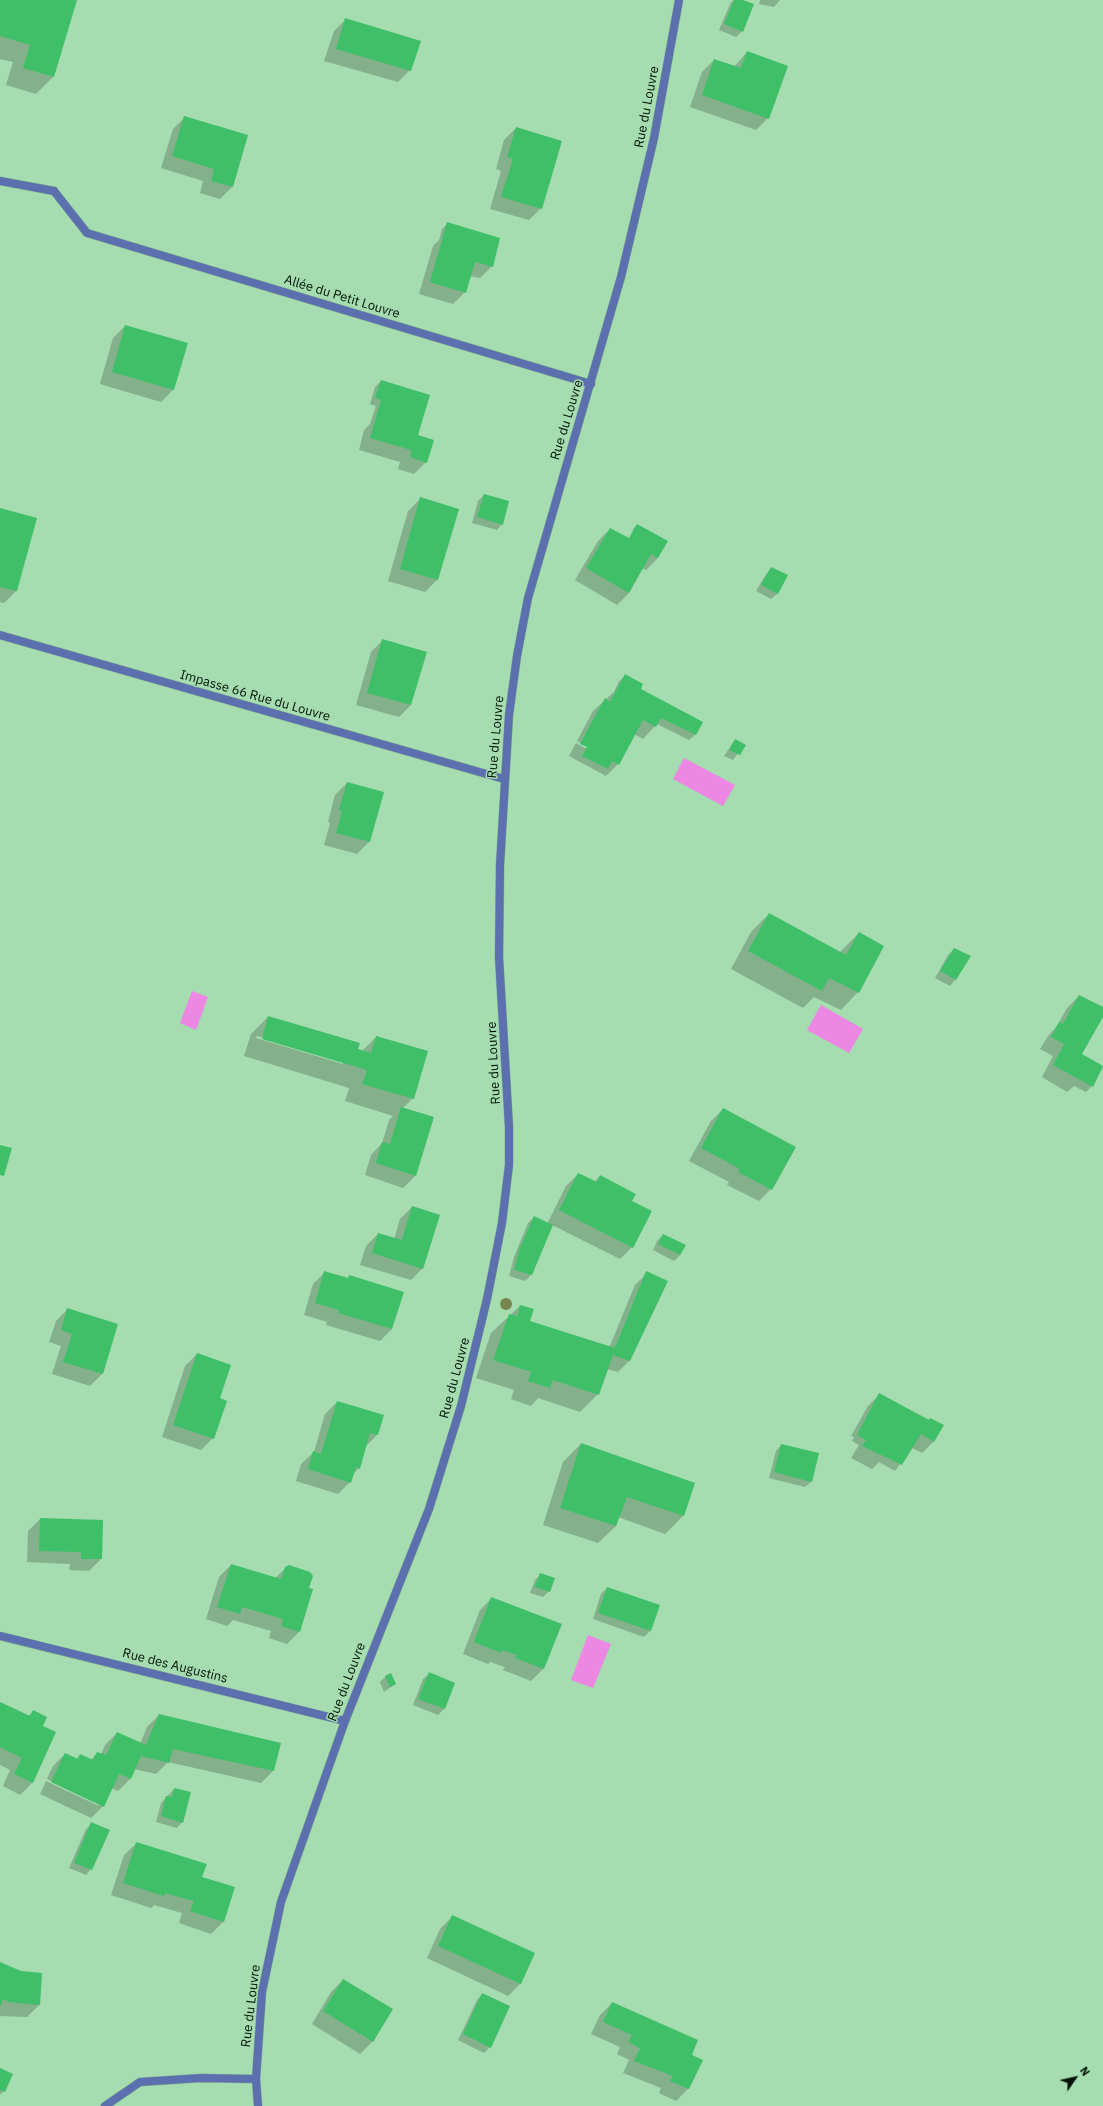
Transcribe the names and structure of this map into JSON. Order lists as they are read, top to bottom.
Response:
{
  "streets": {
    "street": [
      "Rue du Louvre",
      "Allée du Petit Louvre",
      "Impasse 66 Rue du Louvre",
      "Rue des Augustins"
    ]
  },
  "crossings": [
    ["Rue du Louvre", "Allée du Petit Louvre"],
    ["Rue du Louvre", "Impasse 66 Rue du Louvre"],
    ["Rue du Louvre", "Rue des Augustins"]
  ],
  "north": "top right"
}
